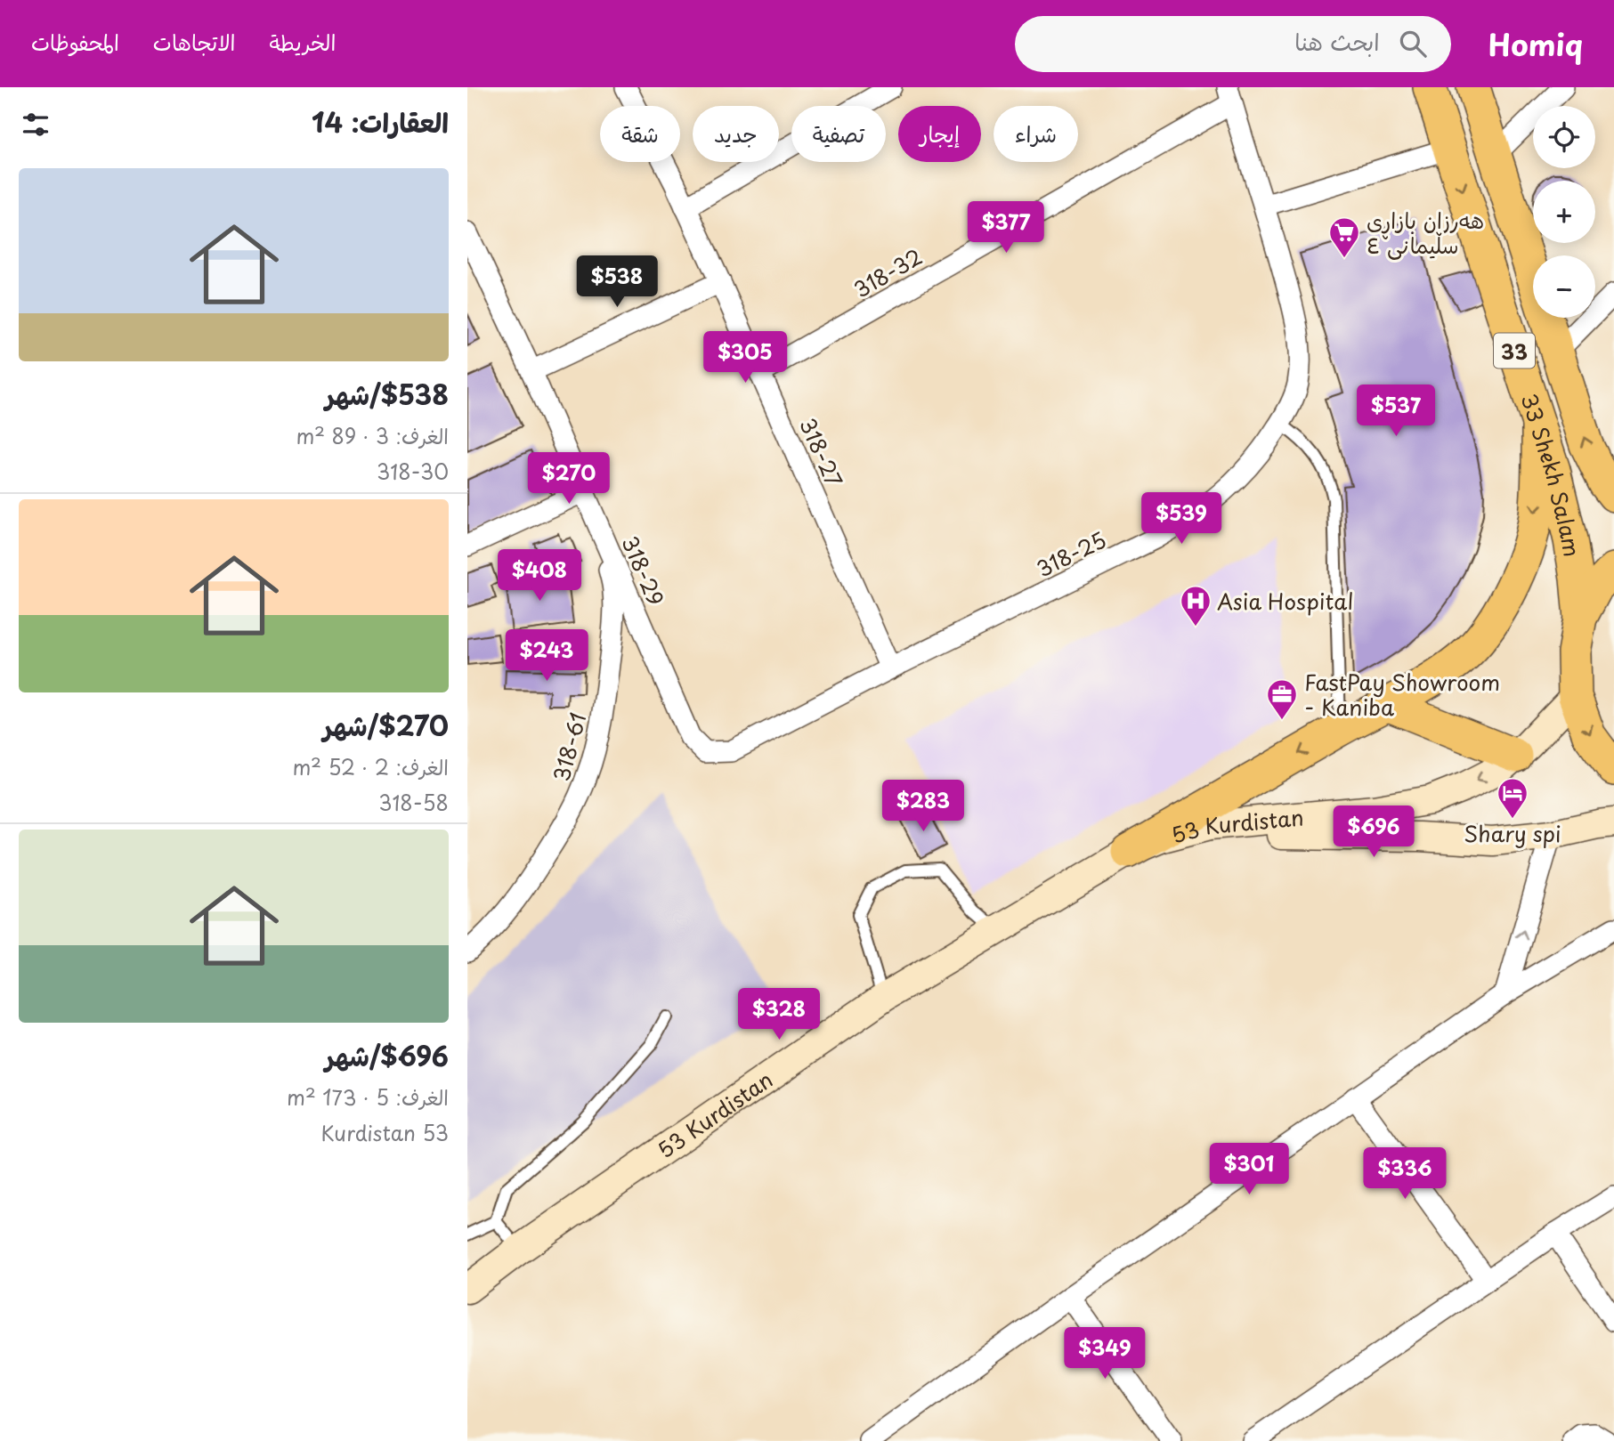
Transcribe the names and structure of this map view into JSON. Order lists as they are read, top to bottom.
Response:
{
  "streets": {
    "main road": ["33", "33 Shekh Salam", "53 Kurdistan"],
    "street": [
      "318-32",
      "318-27",
      "318-25",
      "318-29",
      "318-61"
    ]
  },
  "crossings": [
    ["318-32", "318-27"],
    ["318-32", "318-25"],
    ["318-27", "318-25"],
    ["33 Shekh Salam", "53 Kurdistan"],
    ["318-25", "318-29"],
    ["318-29", "318-61"]
  ],
  "places": {
    "supermarket": ["هەرزان بازاڕی سڵیمانی ٤"],
    "hospital": ["Asia Hospital"],
    "office": ["FastPay Showroom - Kaniba"],
    "hotel": ["Shary spi"]
  },
  "page": {
    "header": "Homiq",
    "search": "ابحث هنا",
    "nav": ["الخريطة", "الاتجاهات", "المحفوظات"],
    "heading": "العقارات: 14",
    "map_buttons": ["+", "−"],
    "chip": [
      "شراء",
      "إيجار",
      "تصفية",
      "جديد",
      "شقة"
    ],
    "list": [
      {
        "name": "$538/شهر",
        "note": "الغرف: 3 · 89 m² · 318-30"
      },
      {
        "name": "$270/شهر",
        "note": "الغرف: 2 · 52 m² · 318-58"
      },
      {
        "name": "$696/شهر",
        "note": "الغرف: 5 · 173 m² · 53 Kurdistan"
      }
    ],
    "price": [
      "$377",
      "$538",
      "$305",
      "$537",
      "$270",
      "$539",
      "$408",
      "$243",
      "$283",
      "$696",
      "$328",
      "$301",
      "$336",
      "$349"
    ]
  }
}
